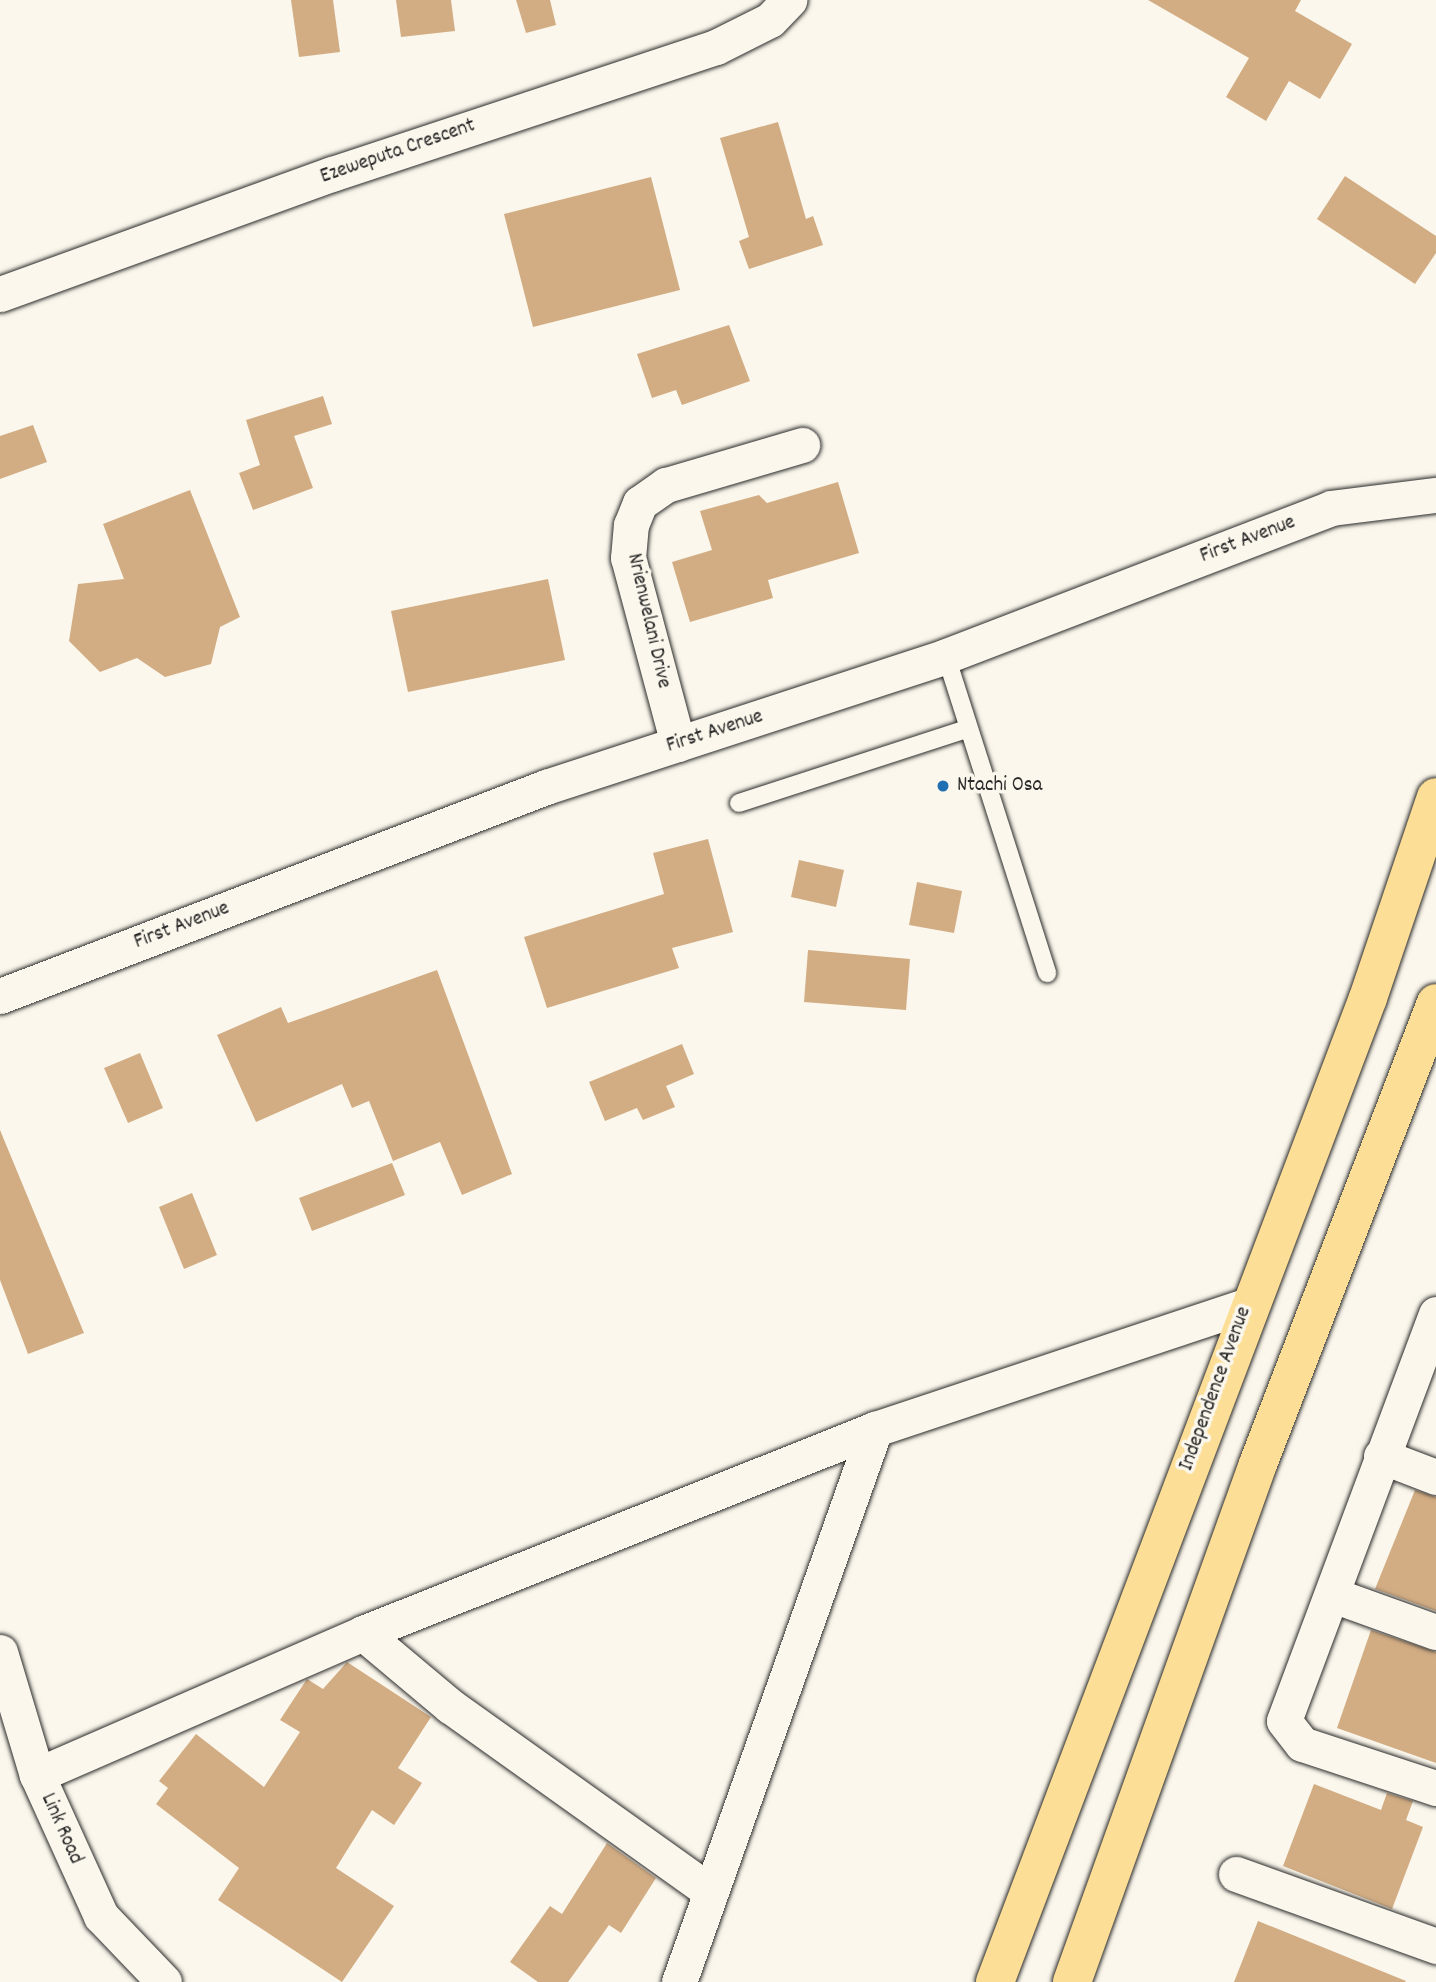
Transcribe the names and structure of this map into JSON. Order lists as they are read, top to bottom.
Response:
{
  "streets": {
    "main road": ["Independence Avenue"],
    "street": [
      "Ezeweputa Crescent",
      "First Avenue",
      "Nrienwelani Drive",
      "Link Road"
    ]
  },
  "crossings": [
    ["First Avenue", "Nrienwelani Drive"]
  ],
  "places": ["Ntachi Osa"]
}
